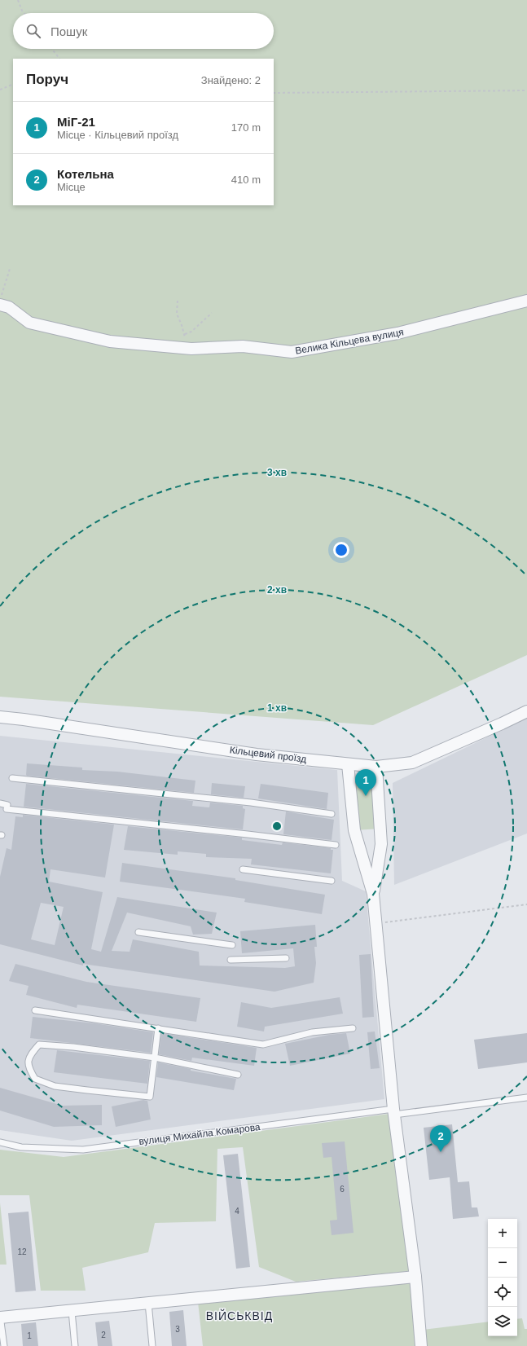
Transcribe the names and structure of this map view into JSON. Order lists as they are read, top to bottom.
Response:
{
  "streets": {
    "street": ["Велика Кільцева вулиця", "Кільцевий проїзд"],
    "lane": ["вулиця Михайла Комарова"]
  },
  "districts": ["ВІЙСЬКВІД"],
  "house_numbers": [
    "6",
    "4",
    "12",
    "3",
    "2",
    "1"
  ],
  "page": {
    "search": "Пошук",
    "heading": ["Поруч", "Знайдено: 2"],
    "list": [
      {
        "mark": "1",
        "name": "МіГ-21",
        "note": "Місце · Кільцевий проїзд",
        "value": "170 m"
      },
      {
        "mark": "2",
        "name": "Котельна",
        "note": "Місце",
        "value": "410 m"
      }
    ],
    "pins": ["1", "2"],
    "map_buttons": ["+", "−"]
  },
  "rings": ["3 хв", "2 хв", "1 хв"]
}
